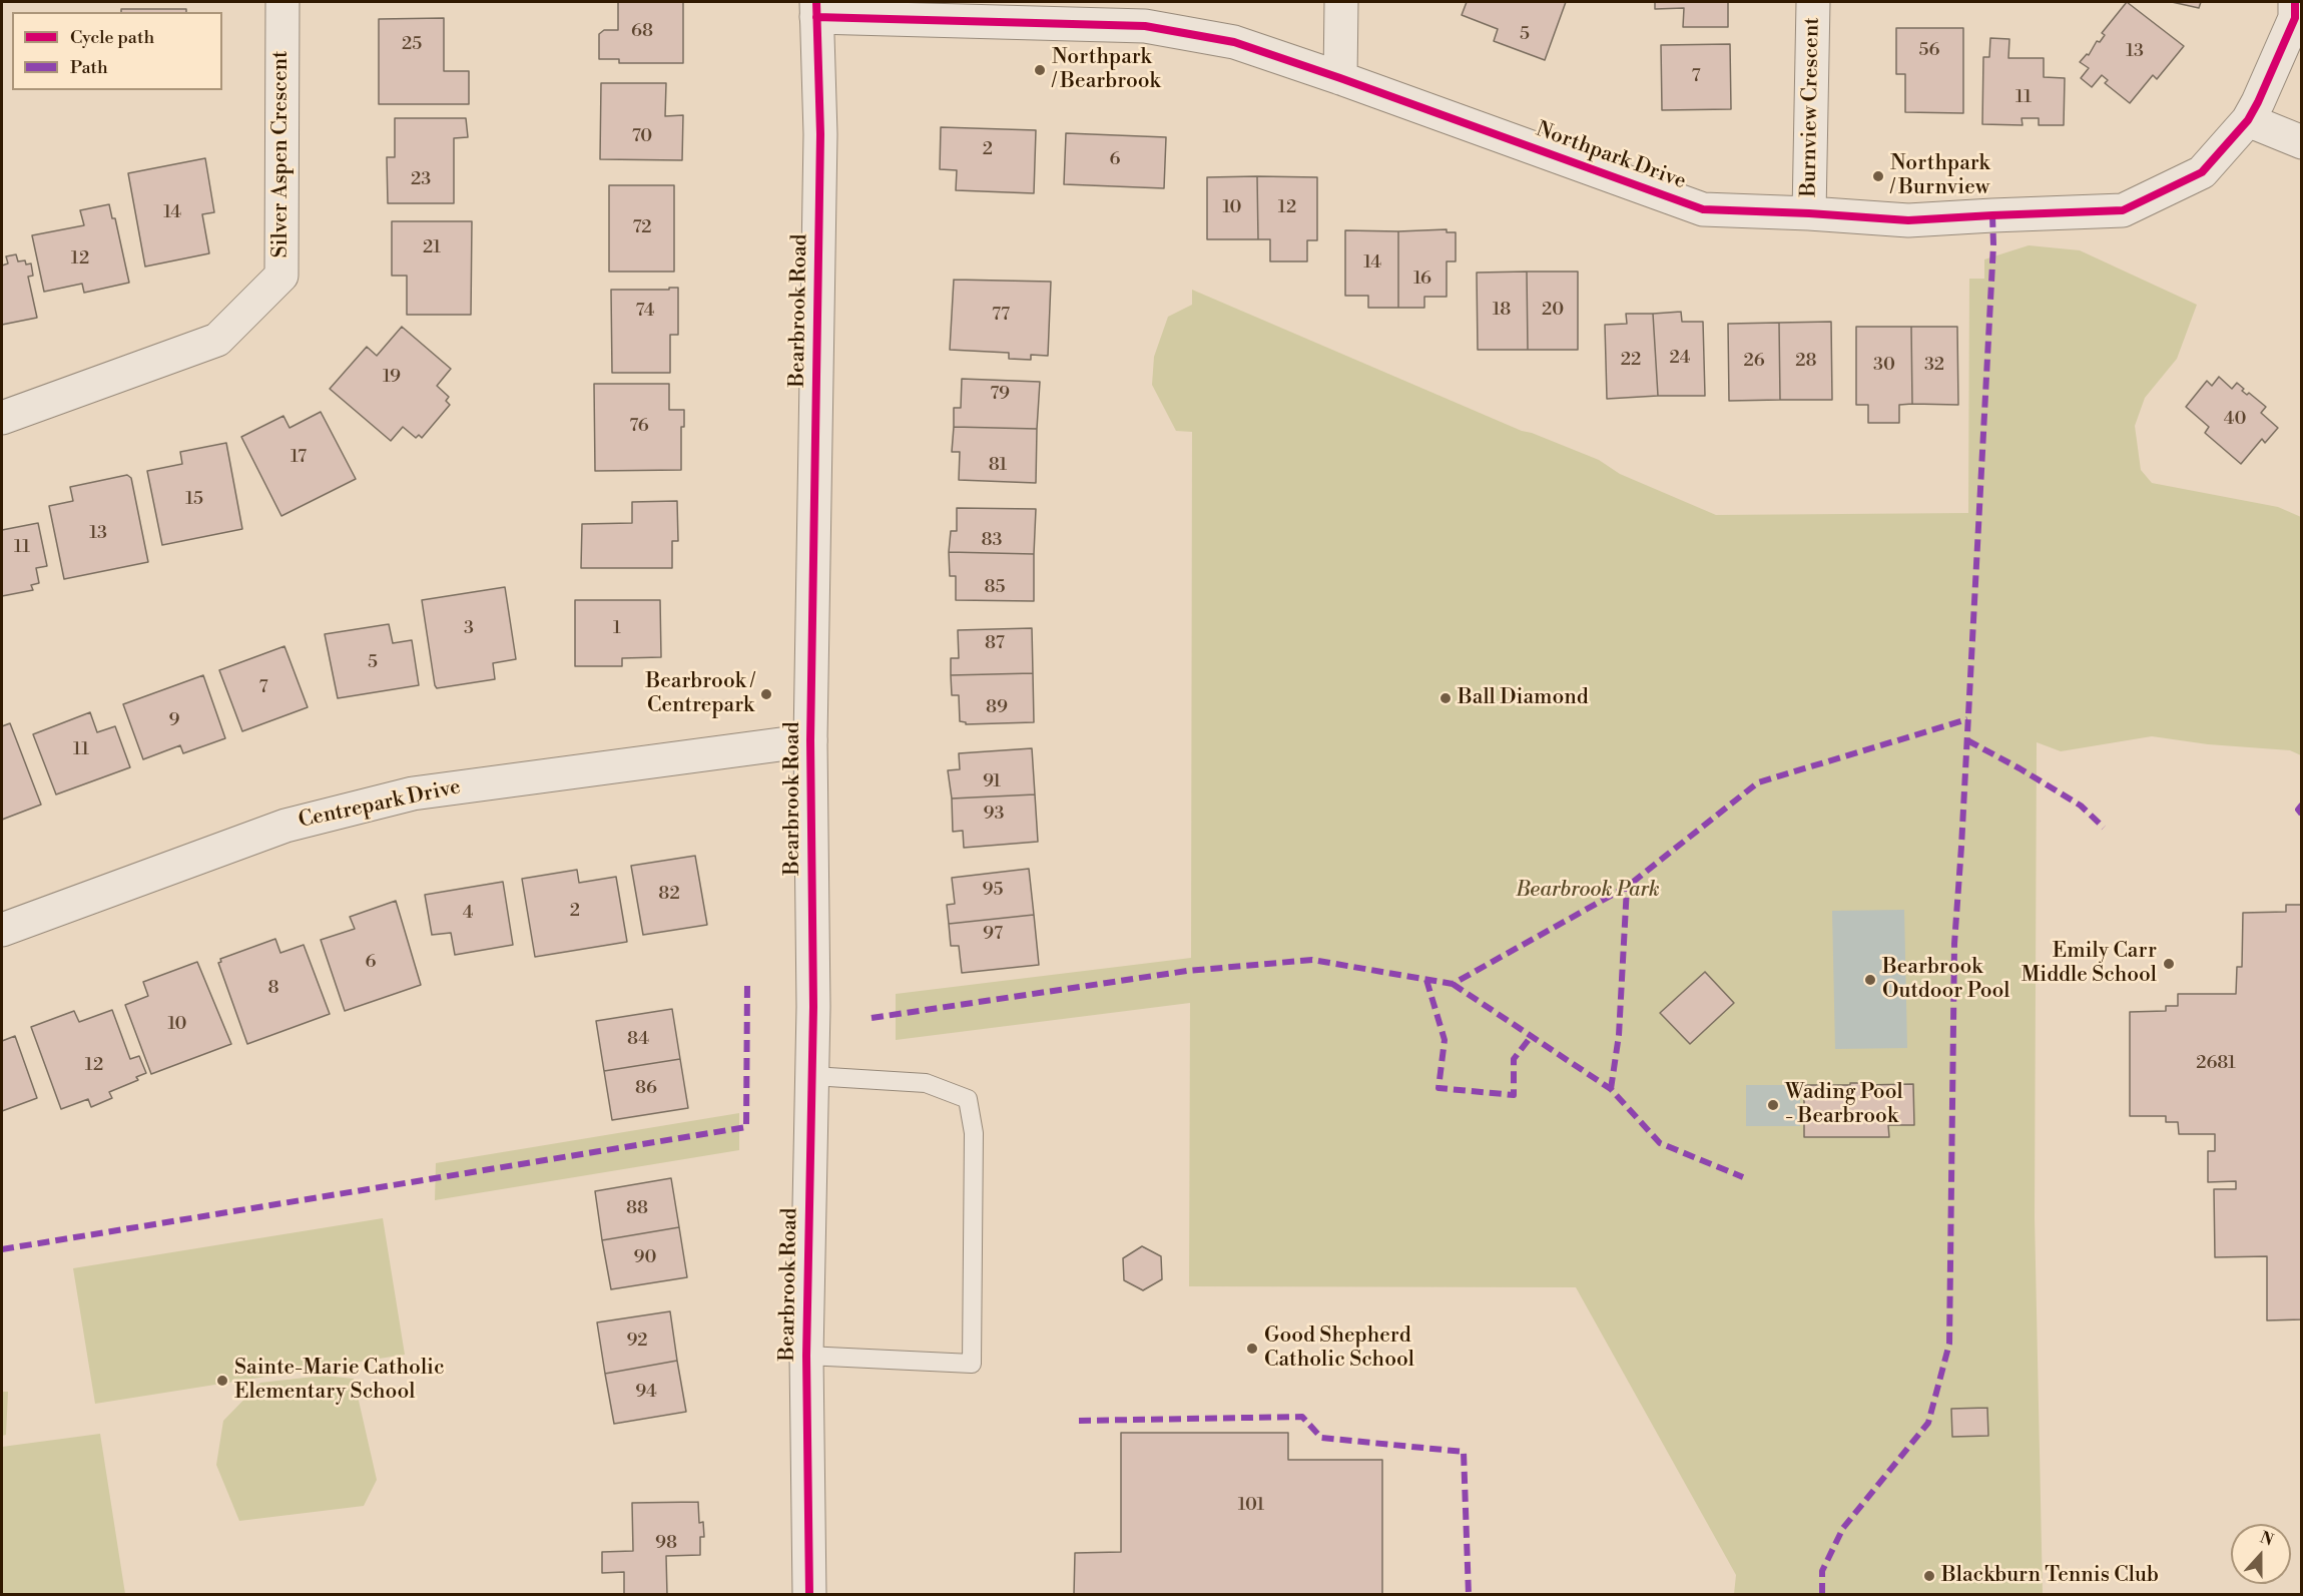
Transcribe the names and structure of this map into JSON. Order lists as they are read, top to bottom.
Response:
{
  "streets": {
    "street": [
      "Burnview Crescent",
      "Silver Aspen Crescent",
      "Northpark Drive",
      "Bearbrook Road",
      "Centrepark Drive"
    ]
  },
  "crossings": [
    ["Burnview Crescent", "Northpark Drive"],
    ["Northpark Drive", "Bearbrook Road"],
    ["Bearbrook Road", "Centrepark Drive"]
  ],
  "parks": ["Bearbrook Park"],
  "places": [
    "Northpark / Bearbrook",
    "Northpark / Burnview",
    "Bearbrook / Centrepark",
    "Ball Diamond",
    "Emily Carr Middle School",
    "Bearbrook Outdoor Pool",
    "Wading Pool - Bearbrook",
    "Good Shepherd Catholic School",
    "Sainte-Marie Catholic Elementary School",
    "Blackburn Tennis Club"
  ],
  "house_numbers": [
    "68",
    "5",
    "25",
    "56",
    "13",
    "7",
    "11",
    "70",
    "2",
    "6",
    "23",
    "10",
    "12",
    "14",
    "72",
    "21",
    "12",
    "14",
    "16",
    "18",
    "20",
    "74",
    "77",
    "24",
    "22",
    "26",
    "28",
    "30",
    "32",
    "19",
    "79",
    "40",
    "76",
    "17",
    "81",
    "15",
    "13",
    "83",
    "11",
    "85",
    "3",
    "1",
    "87",
    "5",
    "7",
    "89",
    "9",
    "11",
    "91",
    "93",
    "95",
    "82",
    "2",
    "4",
    "97",
    "6",
    "8",
    "10",
    "84",
    "2681",
    "12",
    "86",
    "88",
    "90",
    "92",
    "94",
    "101",
    "98"
  ],
  "legend": ["Cycle path", "Path"],
  "north": "top"
}
